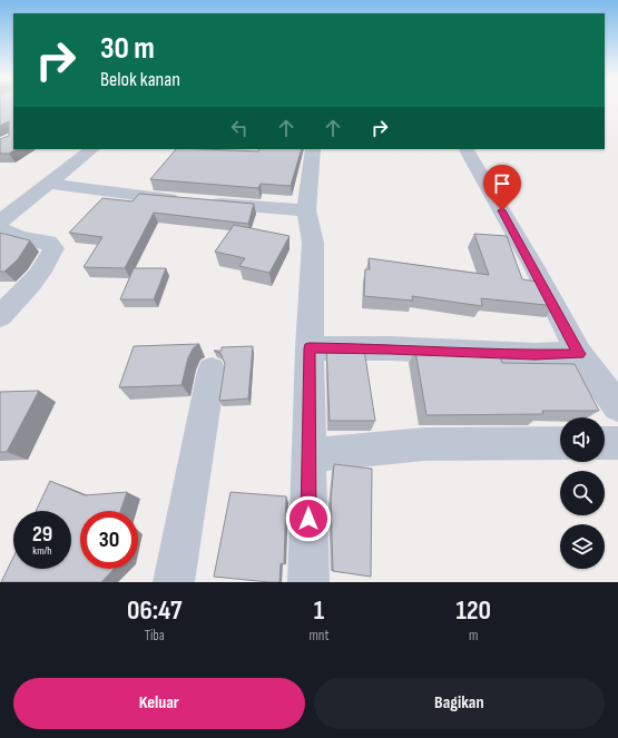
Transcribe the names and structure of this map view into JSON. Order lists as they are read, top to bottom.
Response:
{
  "page": {
    "turn": ["30 m", "Belok kanan"],
    "speed": "29 km/h",
    "limit": "30",
    "eta": [
      "06:47",
      "Tiba",
      "1",
      "mnt",
      "120",
      "m"
    ],
    "buttons": ["Keluar", "Bagikan"]
  }
}
